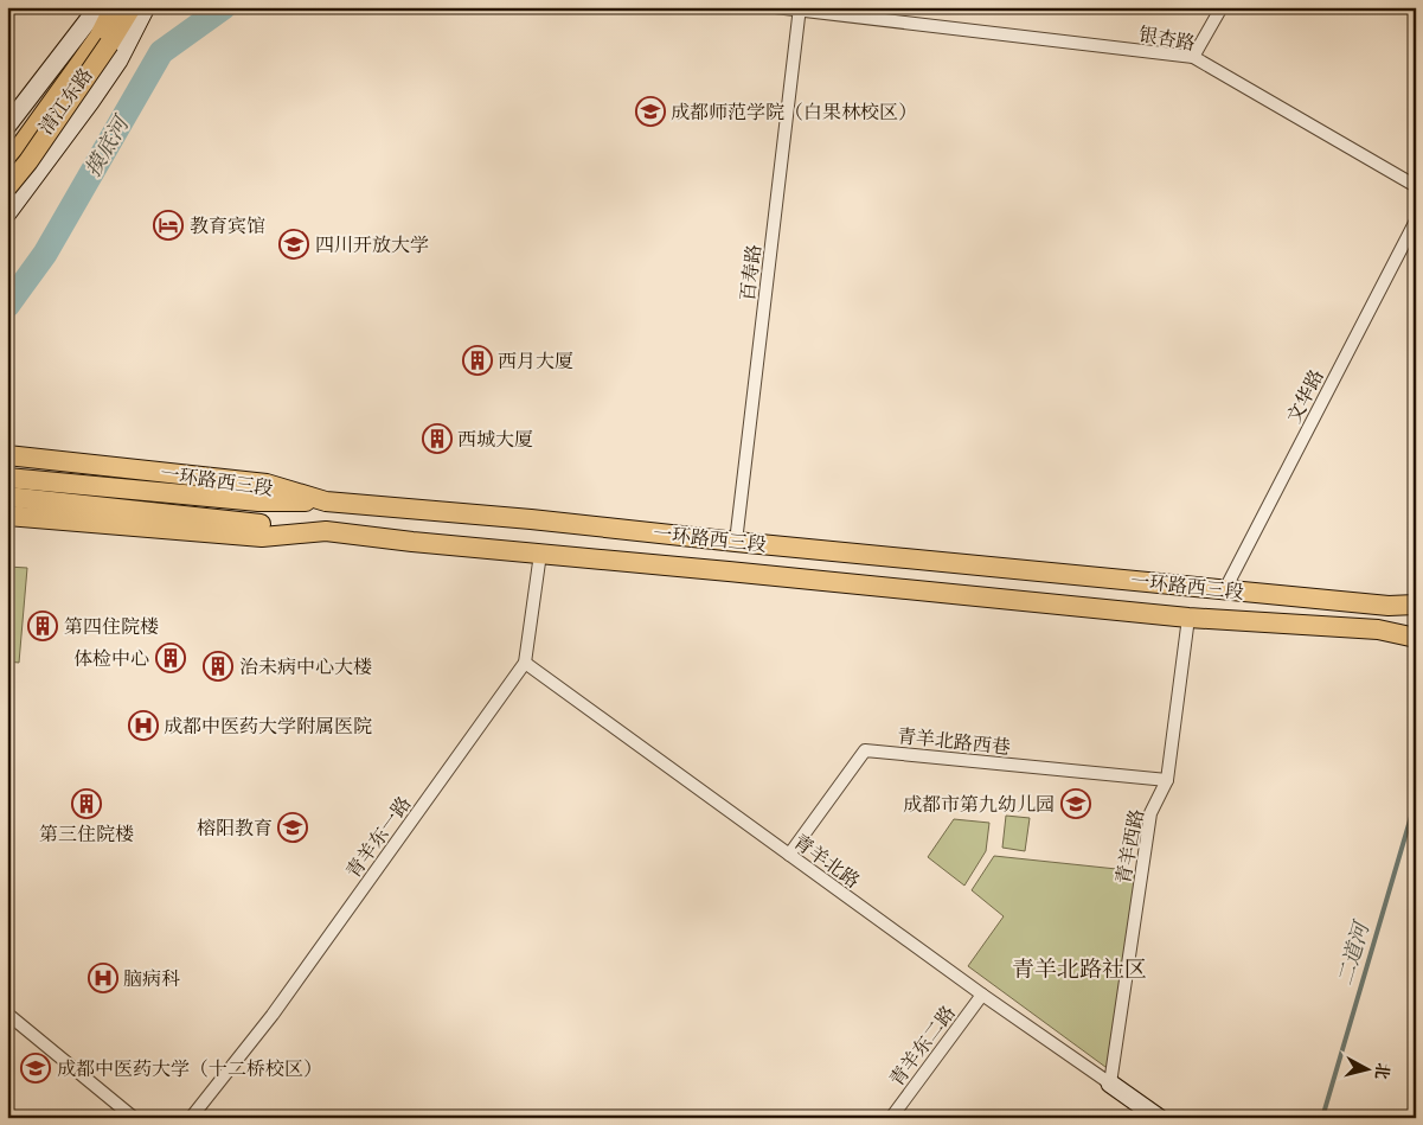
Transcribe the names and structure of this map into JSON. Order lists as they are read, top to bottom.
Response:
{
  "streets": {
    "main road": ["清江东路", "一环路西三段"],
    "street": [
      "银杏路",
      "百寿路",
      "文华路",
      "青羊北路西巷",
      "青羊东一路",
      "青羊西路",
      "青羊北路",
      "青羊东二路"
    ]
  },
  "crossings": [
    ["银杏路", "百寿路"],
    ["百寿路", "一环路西三段"],
    ["文华路", "一环路西三段"],
    ["一环路西三段", "青羊东一路"],
    ["一环路西三段", "青羊西路"],
    ["青羊北路西巷", "青羊西路"],
    ["青羊北路西巷", "青羊北路"],
    ["青羊东一路", "青羊北路"],
    ["青羊西路", "青羊北路"],
    ["青羊北路", "青羊东二路"]
  ],
  "districts": ["青羊北路社区"],
  "water": ["摸底河", "二道河"],
  "places": {
    "school or university": [
      "成都师范学院（白果林校区）",
      "四川开放大学",
      "成都市第九幼儿园",
      "榕阳教育",
      "成都中医药大学（十二桥校区）"
    ],
    "hotel": ["教育宾馆"],
    "building": [
      "西月大厦",
      "西城大厦",
      "第四住院楼",
      "体检中心",
      "治未病中心大楼",
      "第三住院楼"
    ],
    "hospital": ["成都中医药大学附属医院", "脑病科"]
  },
  "north": "right"
}
